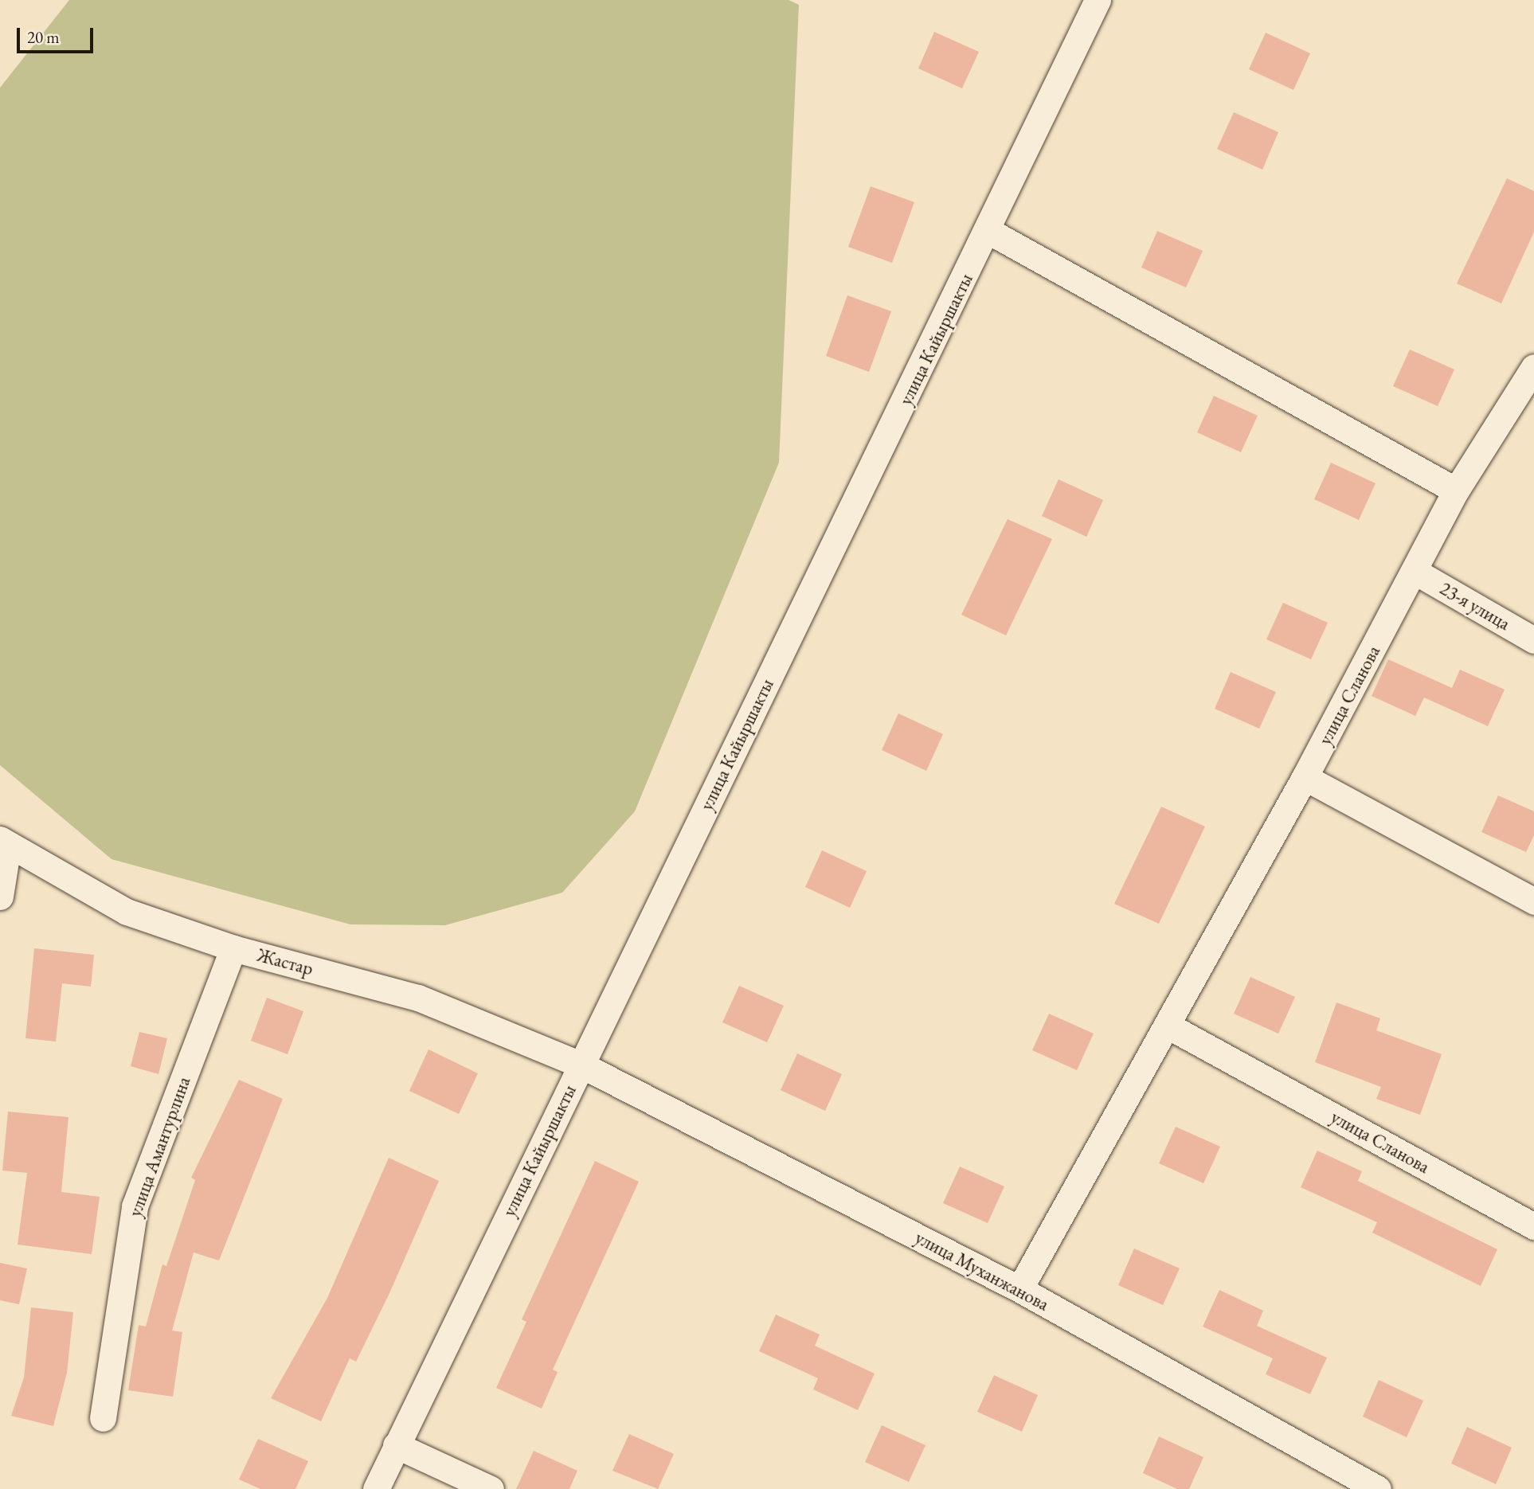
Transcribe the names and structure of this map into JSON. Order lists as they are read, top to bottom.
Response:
{
  "streets": {
    "street": [
      "улица Кайыршакты",
      "23-я улица",
      "улица Сланова",
      "Жастар",
      "улица Амантурлина",
      "улица Муханжанова"
    ]
  },
  "crossings": [
    ["улица Кайыршакты", "Жастар"],
    ["улица Кайыршакты", "улица Муханжанова"],
    ["23-я улица", "улица Сланова"],
    ["улица Сланова", "улица Муханжанова"],
    ["Жастар", "улица Амантурлина"],
    ["Жастар", "улица Муханжанова"]
  ],
  "scale_bar": "20 m"
}
